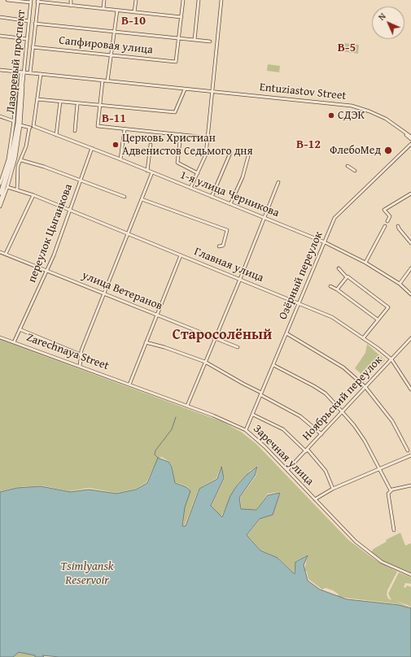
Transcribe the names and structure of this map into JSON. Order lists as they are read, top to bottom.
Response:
{
  "streets": {
    "street": [
      "Сапфировая улица",
      "Лазоревый проспект",
      "Entuziastov Street",
      "1-я улица Черникова",
      "переулок Цыганкова",
      "Главная улица",
      "Озёрный переулок",
      "улица Ветеранов",
      "Zarechnaya Street",
      "Ноябрьский переулок",
      "Заречная улица"
    ]
  },
  "crossings": [
    ["Сапфировая улица", "Лазоревый проспект"],
    ["Лазоревый проспект", "Entuziastov Street"],
    ["1-я улица Черникова", "переулок Цыганкова"],
    ["1-я улица Черникова", "Озёрный переулок"],
    ["переулок Цыганкова", "Главная улица"],
    ["переулок Цыганкова", "улица Ветеранов"],
    ["переулок Цыганкова", "Zarechnaya Street"],
    ["Главная улица", "Озёрный переулок"],
    ["Главная улица", "Ноябрьский переулок"],
    ["Озёрный переулок", "Заречная улица"],
    ["Zarechnaya Street", "Заречная улица"],
    ["Ноябрьский переулок", "Заречная улица"]
  ],
  "districts": [
    "В-10",
    "В-5",
    "В-11",
    "В-12",
    "Староcолёный"
  ],
  "water": ["Tsimlyansk Reservoir"],
  "places": ["СДЭК", "Церковь Христиан Адвенистов Седьмого дня", "ФлебоМед"],
  "north": "top left"
}
